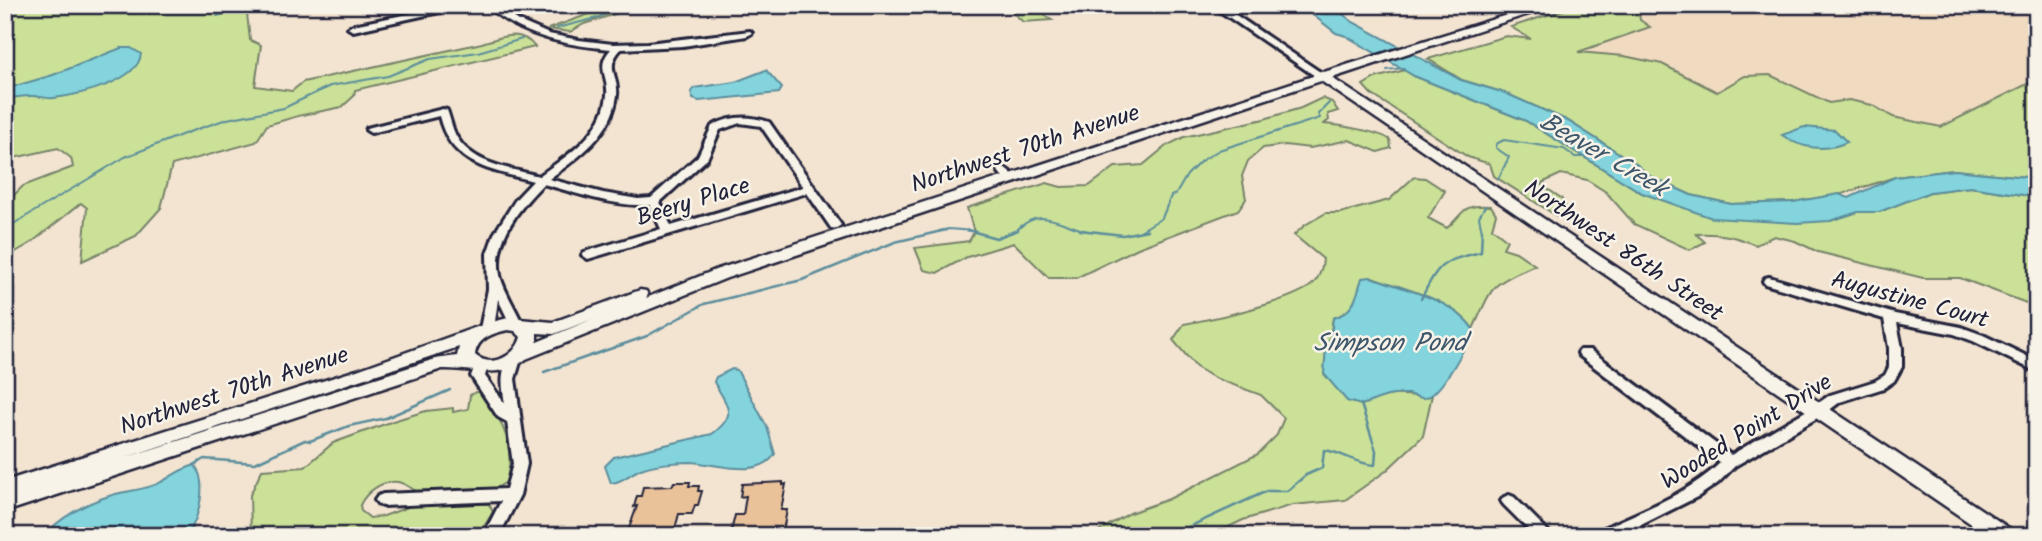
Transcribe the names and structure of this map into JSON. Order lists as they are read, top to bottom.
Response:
{
  "streets": {
    "main road": ["Northwest 70th Avenue", "Northwest 86th Street"],
    "street": ["Beery Place", "Augustine Court", "Wooded Point Drive"]
  },
  "crossings": [
    ["Northwest 70th Avenue", "Northwest 86th Street"],
    ["Northwest 86th Street", "Wooded Point Drive"],
    ["Augustine Court", "Wooded Point Drive"]
  ],
  "water": ["Beaver Creek", "Simpson Pond"]
}
